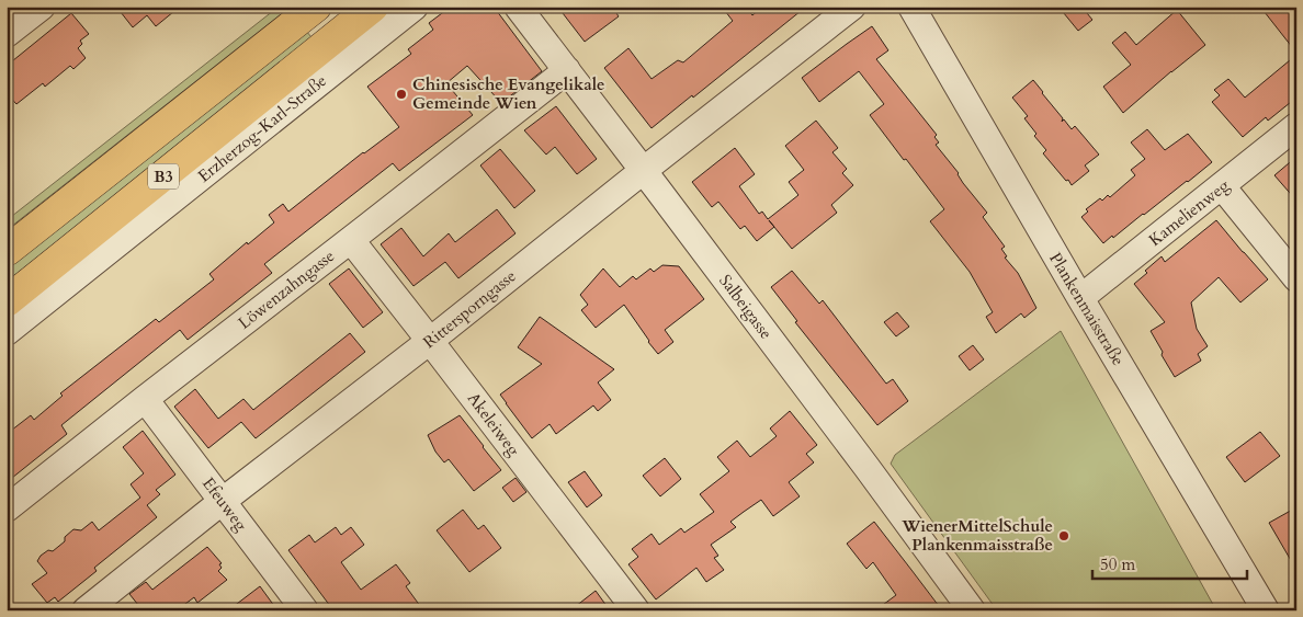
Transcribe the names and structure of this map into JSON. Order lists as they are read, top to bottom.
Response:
{
  "streets": {
    "main road": ["Erzherzog-Karl-Straße", "B3"],
    "street": [
      "Kamelienweg",
      "Löwenzahngasse",
      "Salbeigasse",
      "Rittersporngasse",
      "Plankenmaisstraße",
      "Akeleiweg",
      "Efeuweg"
    ]
  },
  "crossings": [
    ["Kamelienweg", "Plankenmaisstraße"],
    ["Löwenzahngasse", "Salbeigasse"],
    ["Löwenzahngasse", "Akeleiweg"],
    ["Löwenzahngasse", "Efeuweg"],
    ["Salbeigasse", "Rittersporngasse"],
    ["Rittersporngasse", "Akeleiweg"],
    ["Rittersporngasse", "Efeuweg"]
  ],
  "places": ["Chinesische Evangelikale Gemeinde Wien", "WienerMittelSchule Plankenmaisstraße"],
  "scale_bar": "50 m"
}
